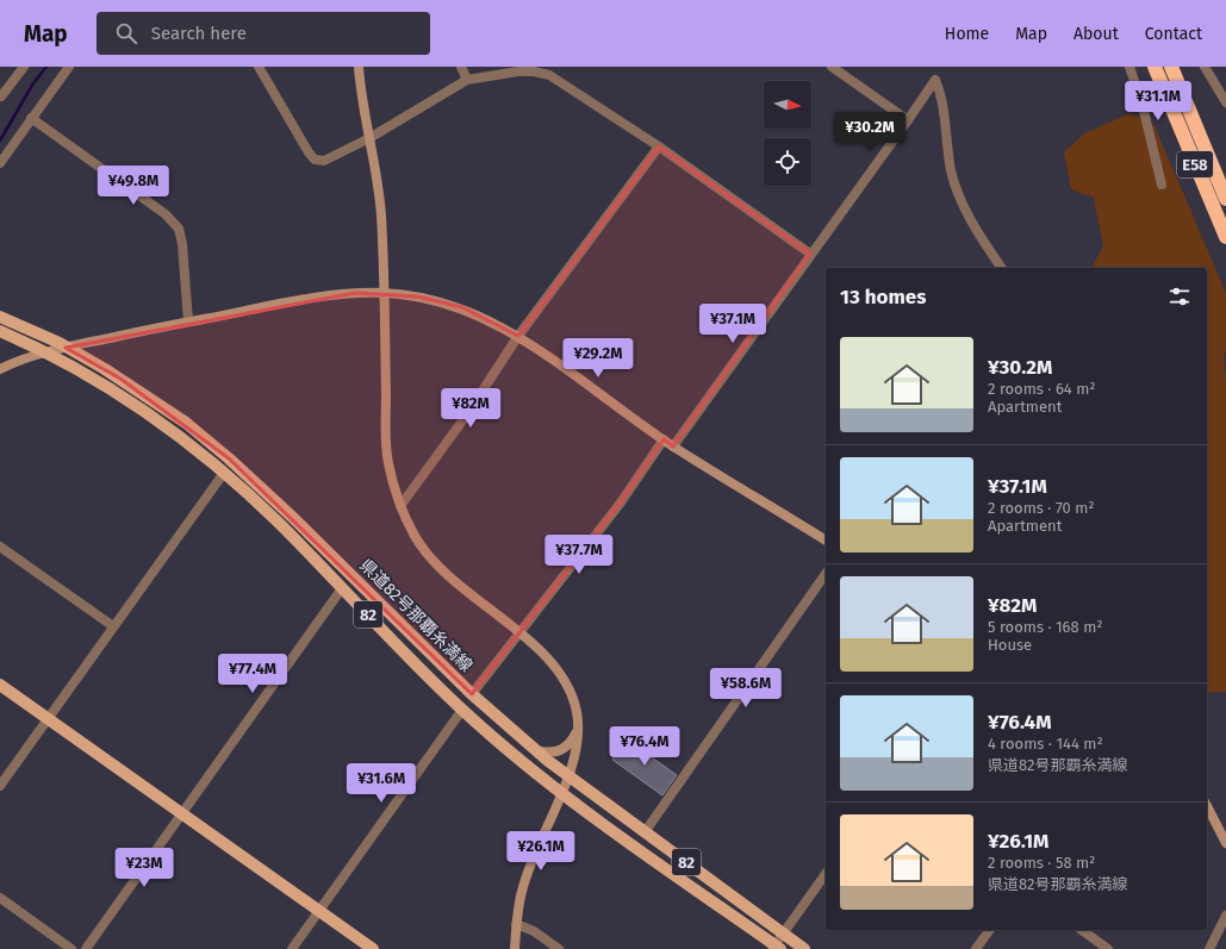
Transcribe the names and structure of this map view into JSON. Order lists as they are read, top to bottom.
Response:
{
  "streets": {
    "highway": ["E58"],
    "main road": ["82", "県道82号那覇糸満線"]
  },
  "north": "right",
  "page": {
    "header": "Map",
    "search": "Search here",
    "nav": [
      "Home",
      "Map",
      "About",
      "Contact"
    ],
    "price": [
      "¥31.1M",
      "¥30.2M",
      "¥49.8M",
      "¥37.1M",
      "¥29.2M",
      "¥82M",
      "¥37.7M",
      "¥77.4M",
      "¥58.6M",
      "¥76.4M",
      "¥31.6M",
      "¥26.1M",
      "¥23M"
    ],
    "heading": "13 homes",
    "list": [
      {
        "name": "¥30.2M",
        "note": "2 rooms · 64 m² · Apartment"
      },
      {
        "name": "¥37.1M",
        "note": "2 rooms · 70 m² · Apartment"
      },
      {
        "name": "¥82M",
        "note": "5 rooms · 168 m² · House"
      },
      {
        "name": "¥76.4M",
        "note": "4 rooms · 144 m² · 県道82号那覇糸満線"
      },
      {
        "name": "¥26.1M",
        "note": "2 rooms · 58 m² · 県道82号那覇糸満線"
      }
    ]
  }
}
